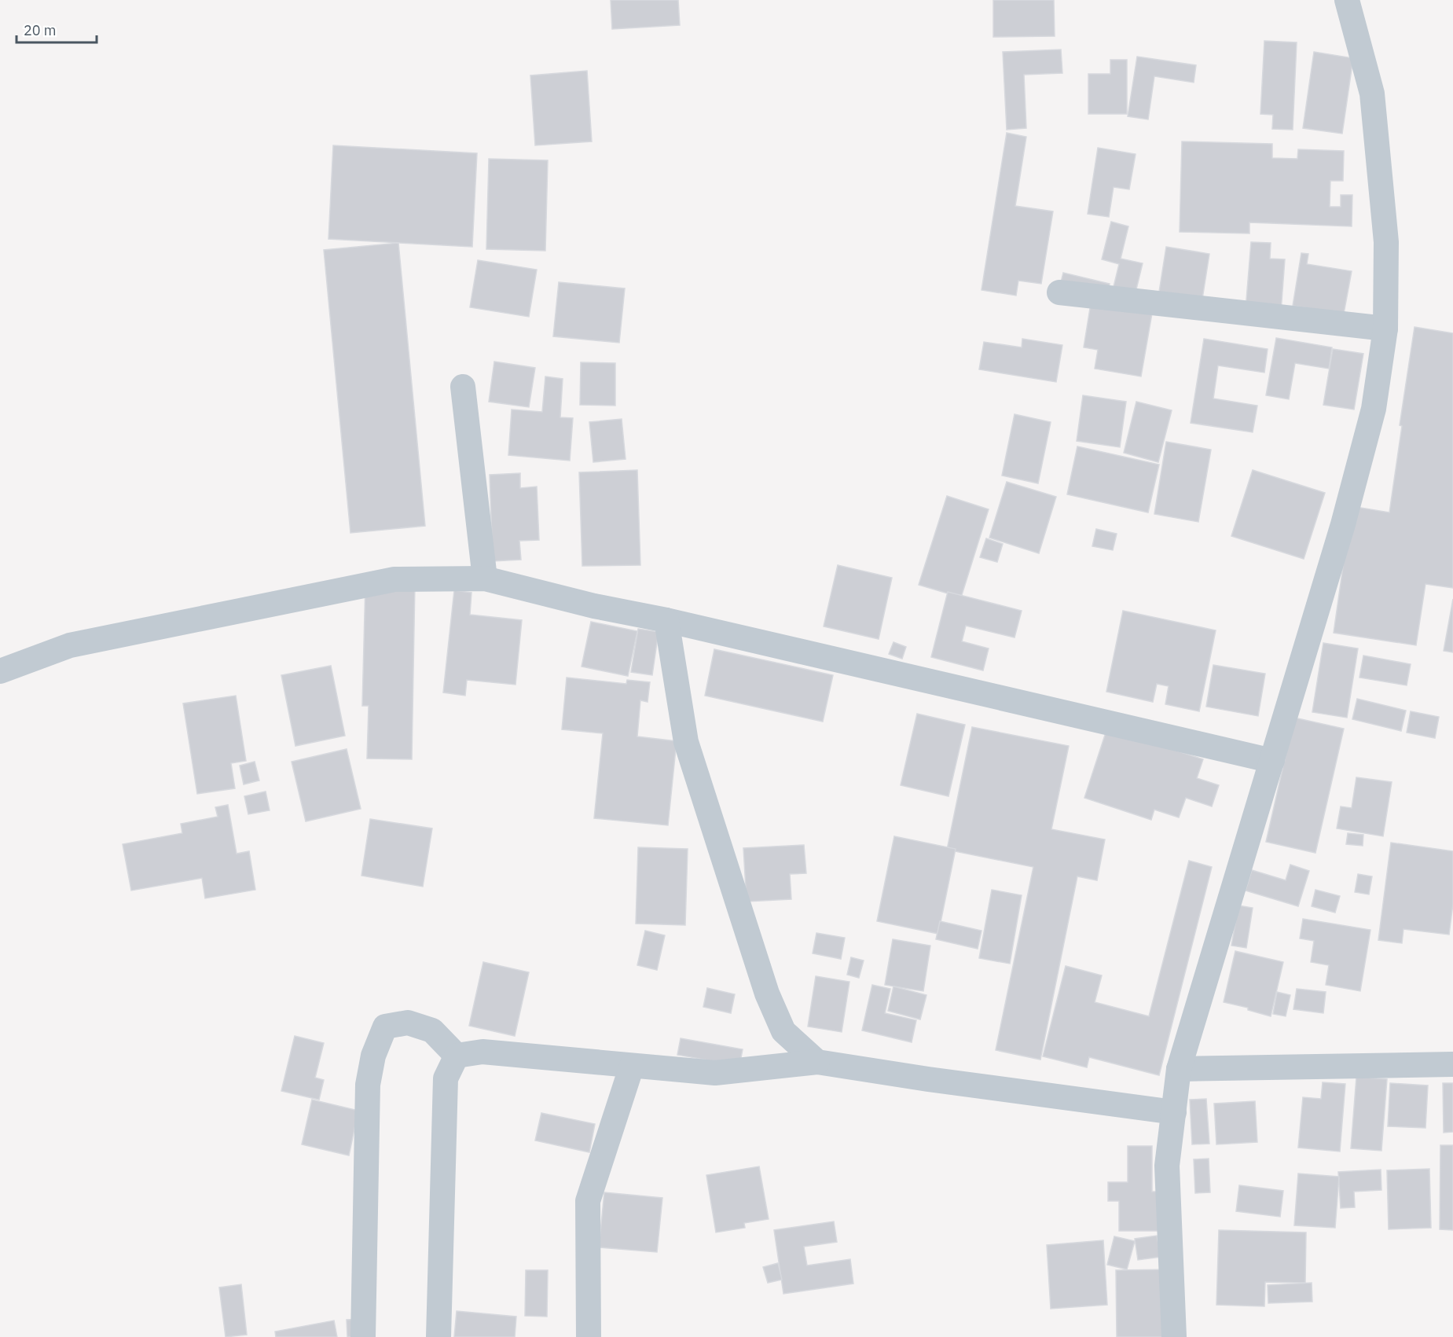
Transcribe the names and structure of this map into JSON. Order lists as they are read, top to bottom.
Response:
{
  "scale_bar": "20 m"
}
